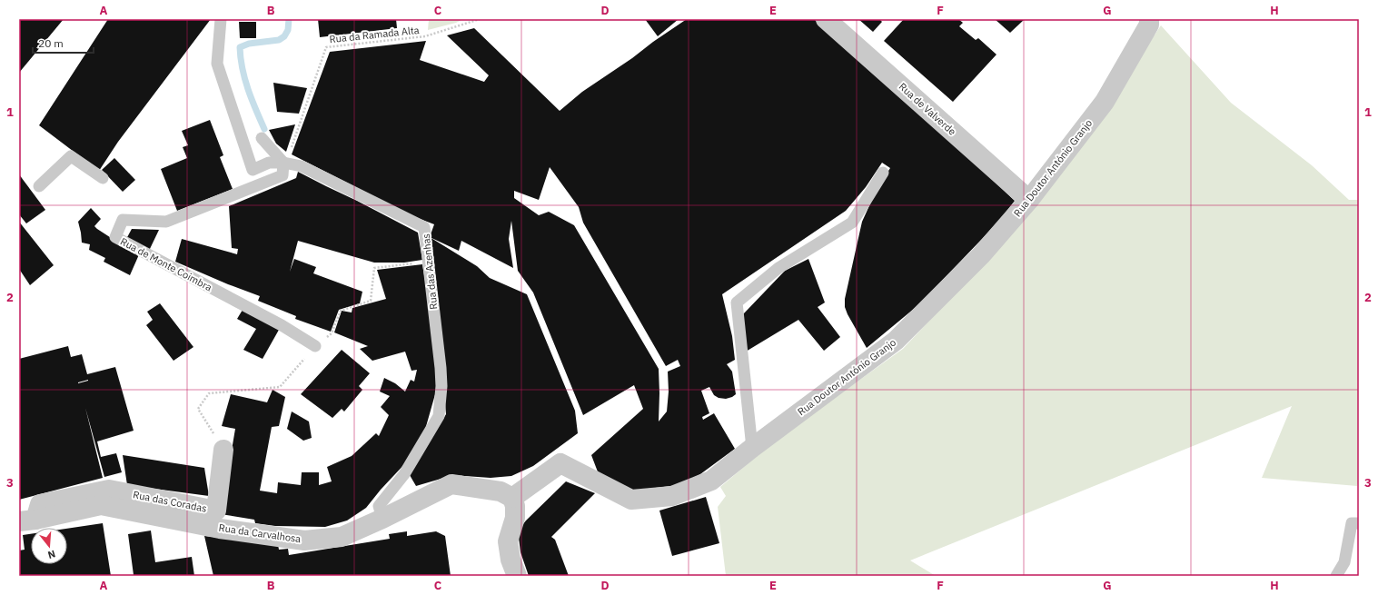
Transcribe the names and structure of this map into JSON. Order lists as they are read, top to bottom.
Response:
{
  "streets": {
    "street": [
      "Rua de Valverde",
      "Rua Doutor António Granjo",
      "Rua das Coradas",
      "Rua da Carvalhosa"
    ],
    "lane": ["Rua de Monte Coimbra", "Rua das Azenhas"],
    "path": ["Rua da Ramada Alta"]
  },
  "crossings": [
    ["Rua da Ramada Alta", "Rua de Monte Coimbra"],
    ["Rua da Ramada Alta", "Rua das Azenhas"],
    ["Rua de Valverde", "Rua Doutor António Granjo"],
    ["Rua Doutor António Granjo", "Rua da Carvalhosa"],
    ["Rua de Monte Coimbra", "Rua das Azenhas"],
    ["Rua das Azenhas", "Rua da Carvalhosa"],
    ["Rua das Coradas", "Rua da Carvalhosa"]
  ],
  "scale_bar": "20 m",
  "north": "bottom",
  "grid": {
    "columns": [
      "A",
      "B",
      "C",
      "D",
      "E",
      "F",
      "G",
      "H"
    ],
    "rows": ["1", "2", "3"]
  }
}
